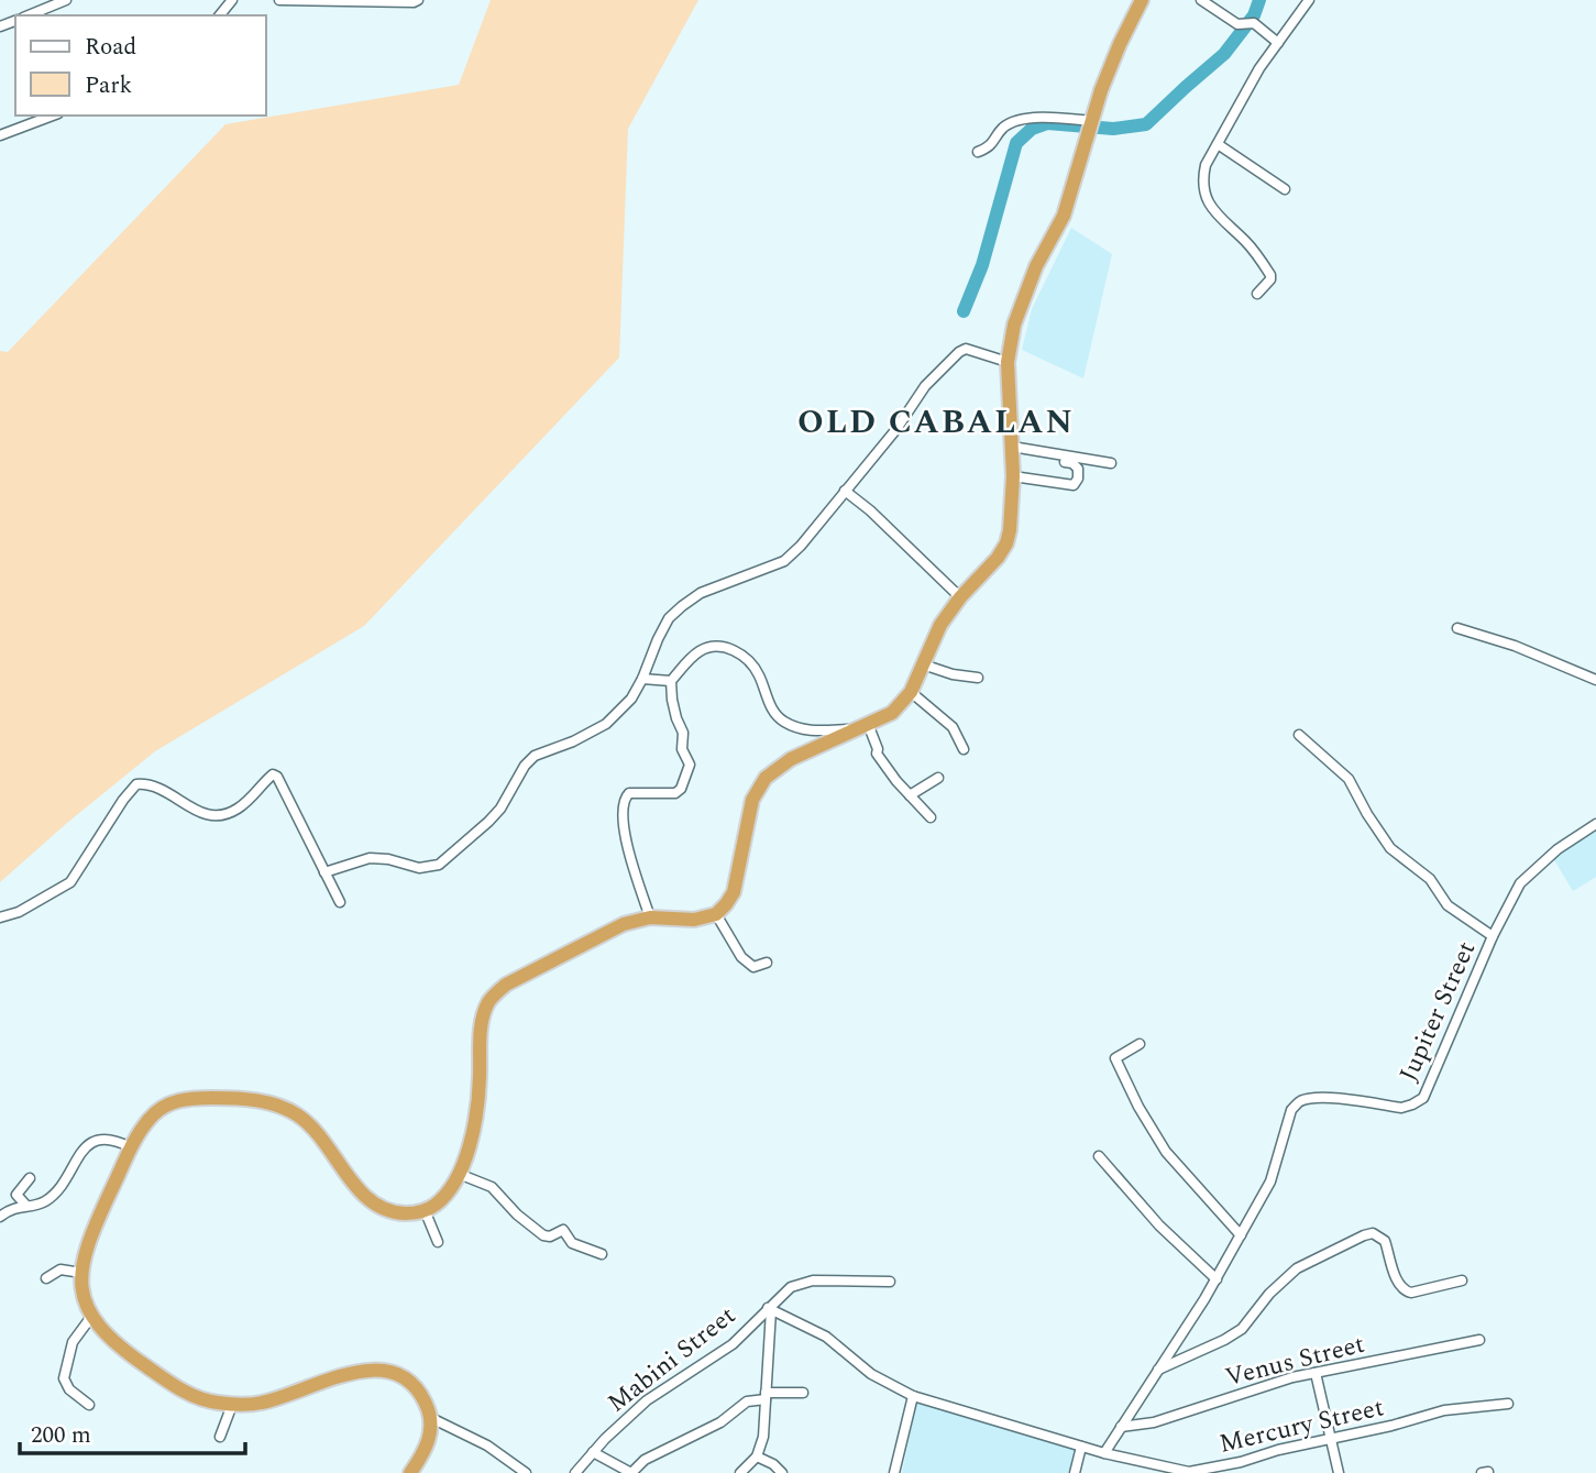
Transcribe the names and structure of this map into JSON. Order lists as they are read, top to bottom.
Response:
{
  "streets": {
    "street": [
      "Jupiter Street",
      "Mabini Street",
      "Venus Street",
      "Mercury Street"
    ]
  },
  "crossings": [
    ["Jupiter Street", "Venus Street"],
    ["Jupiter Street", "Mercury Street"],
    ["Mabini Street", "Mercury Street"]
  ],
  "districts": ["OLD CABALAN"],
  "legend": ["Road", "Park"],
  "scale_bar": "200 m"
}
